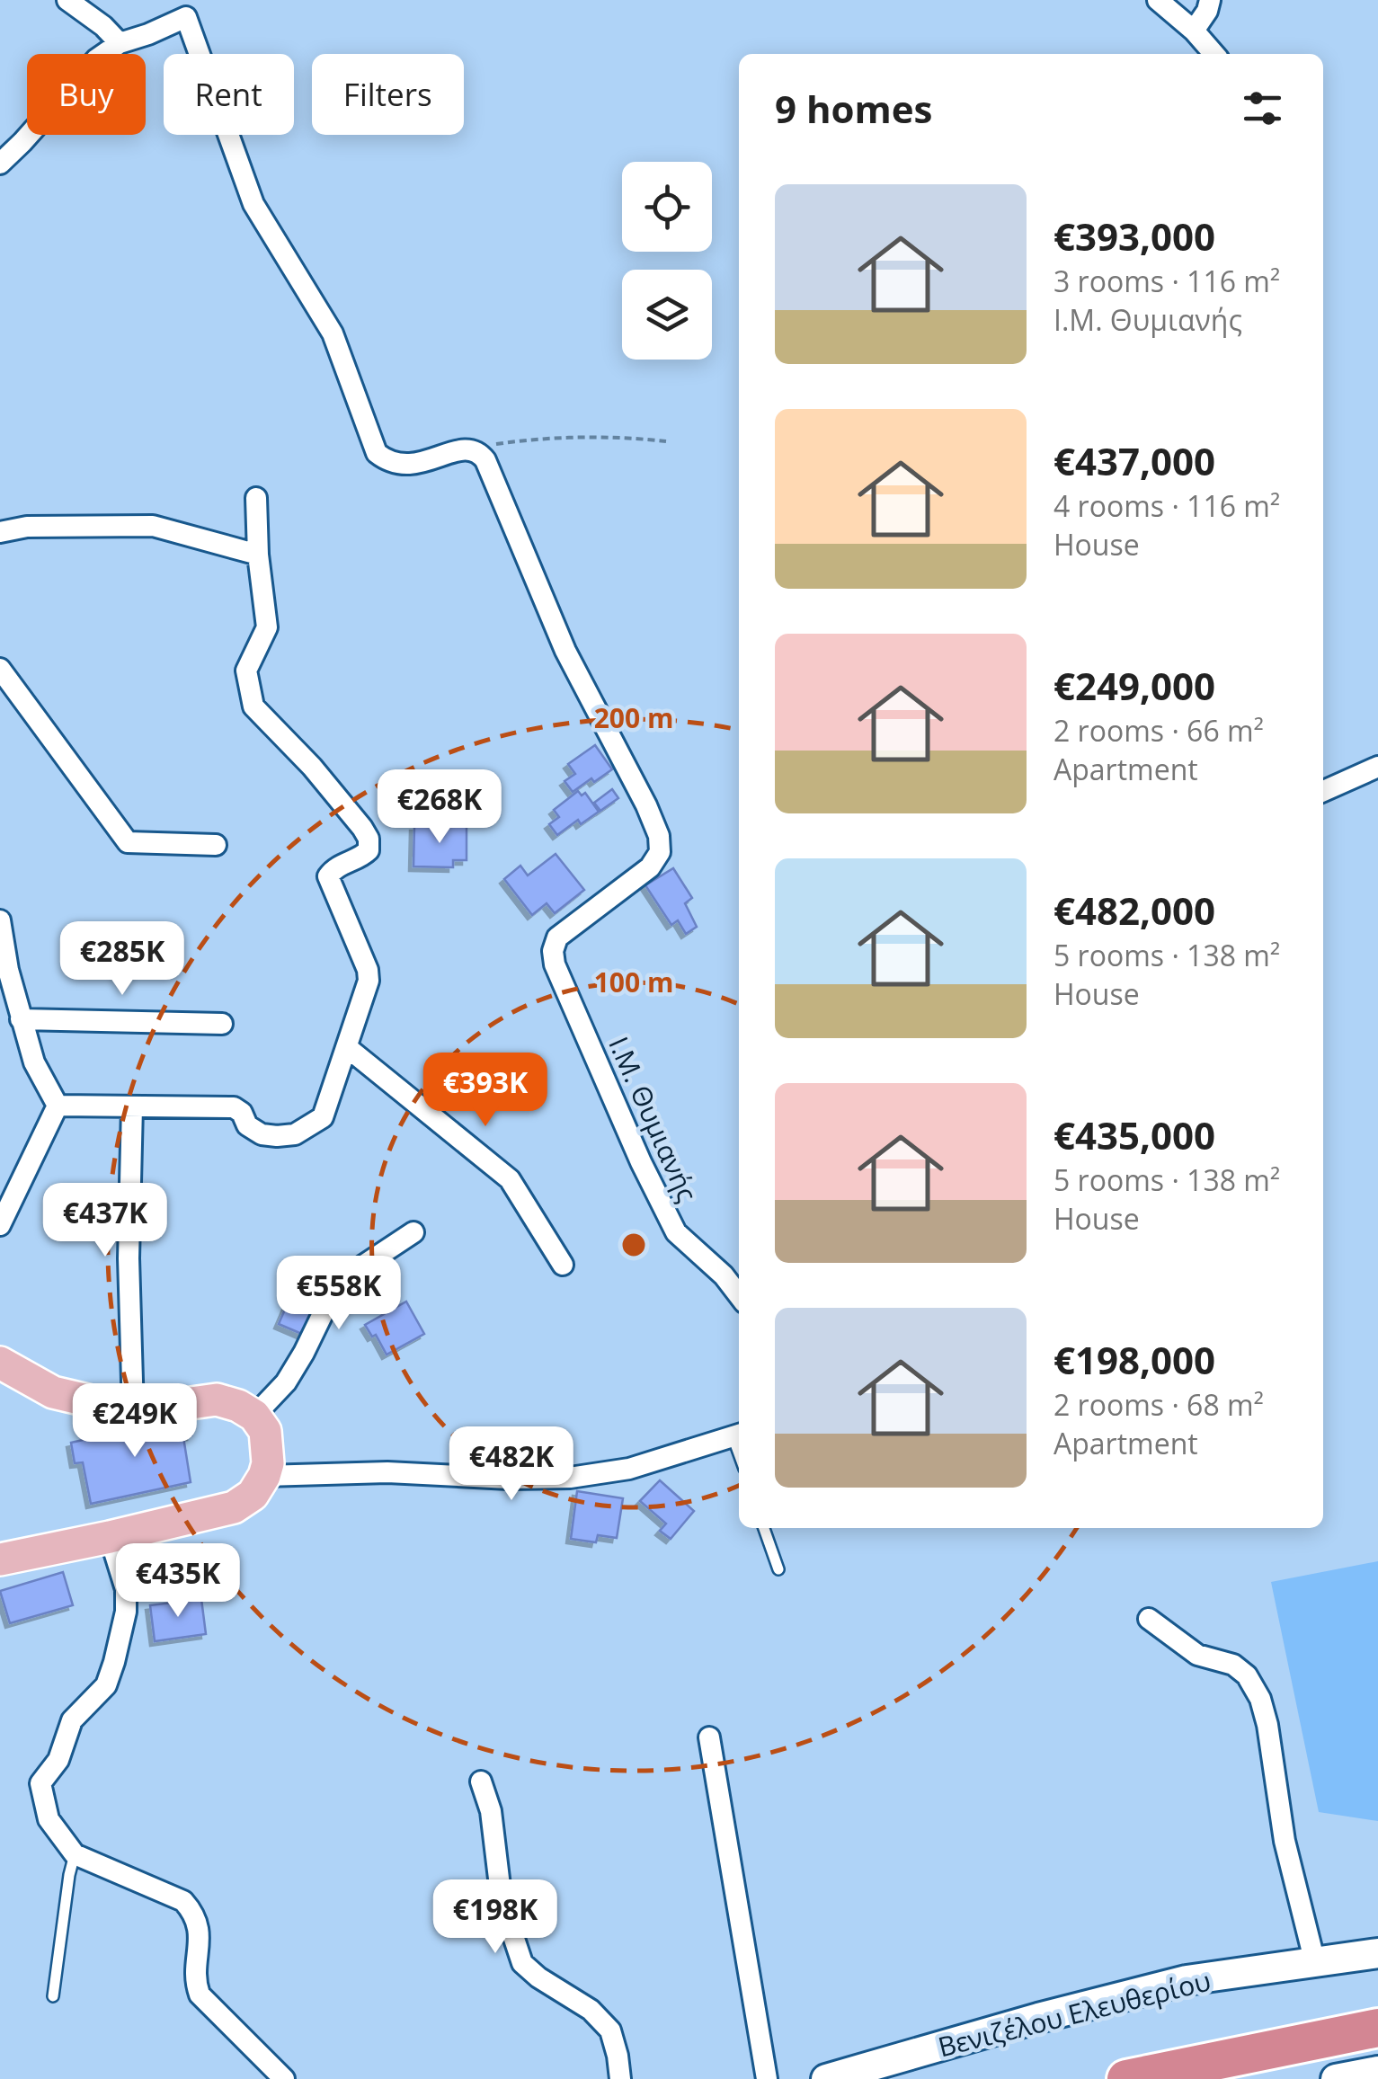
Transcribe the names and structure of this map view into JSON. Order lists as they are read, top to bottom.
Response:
{
  "streets": {
    "street": ["Ι.Μ. Θυμιανής", "Βενιζέλου Ελευθερίου"]
  },
  "page": {
    "chip": ["Buy", "Rent", "Filters"],
    "heading": "9 homes",
    "list": [
      {
        "name": "€393,000",
        "note": "3 rooms · 116 m² · Ι.Μ. Θυμιανής"
      },
      {
        "name": "€437,000",
        "note": "4 rooms · 116 m² · House"
      },
      {
        "name": "€249,000",
        "note": "2 rooms · 66 m² · Apartment"
      },
      {
        "name": "€482,000",
        "note": "5 rooms · 138 m² · House"
      },
      {
        "name": "€435,000",
        "note": "5 rooms · 138 m² · House"
      },
      {
        "name": "€198,000",
        "note": "2 rooms · 68 m² · Apartment"
      }
    ],
    "price": [
      "€268K",
      "€285K",
      "€393K",
      "€437K",
      "€558K",
      "€249K",
      "€482K",
      "€435K",
      "€198K"
    ]
  },
  "rings": ["200 m", "100 m"]
}
